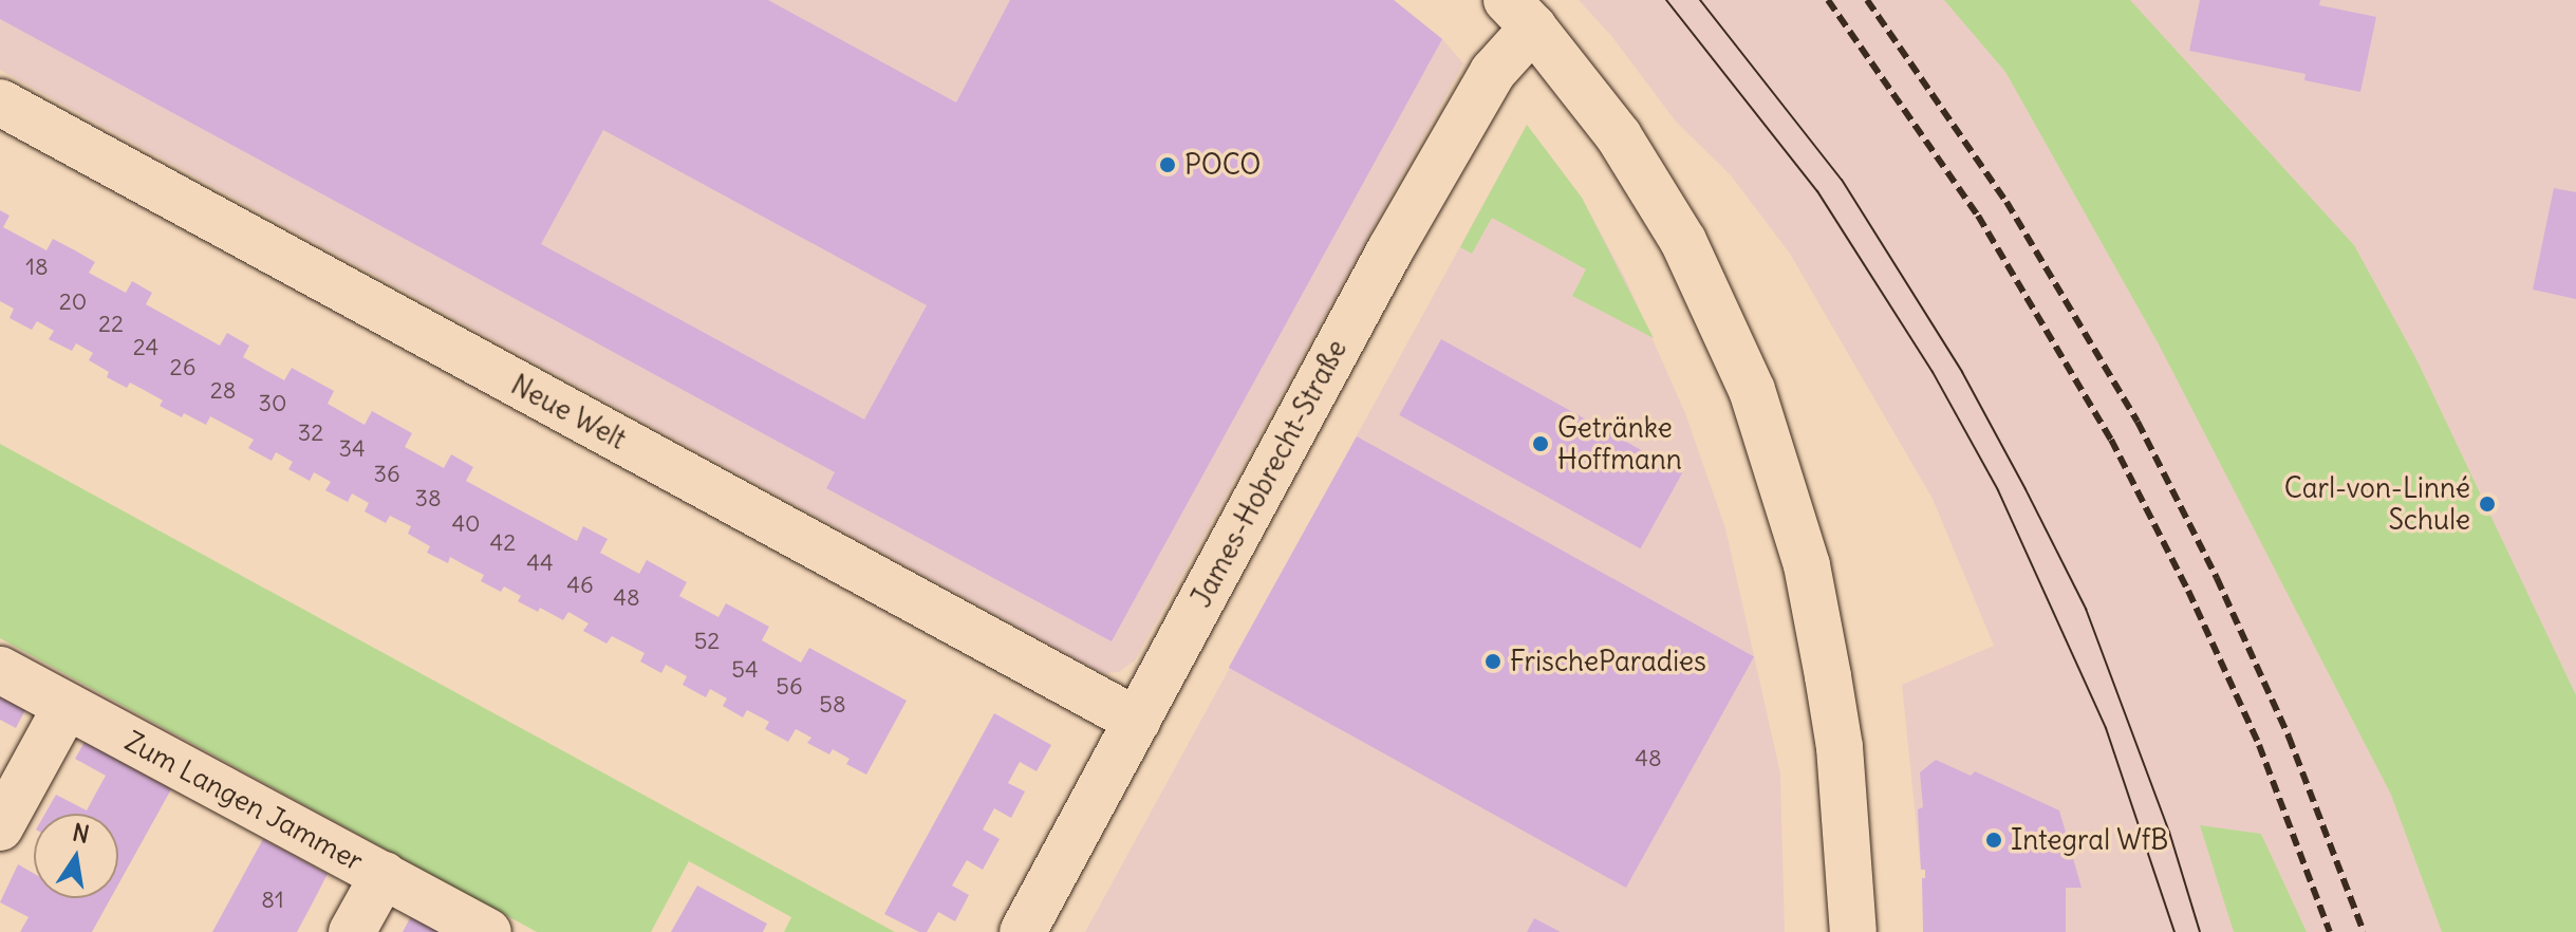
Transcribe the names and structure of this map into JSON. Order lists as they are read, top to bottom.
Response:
{
  "streets": {
    "street": ["Neue Welt", "James-Hobrecht-Straße", "Zum Langen Jammer"]
  },
  "crossings": [
    ["Neue Welt", "James-Hobrecht-Straße"]
  ],
  "places": [
    "POCO",
    "Getränke Hoffmann",
    "Carl-von-Linné Schule",
    "FrischeParadies",
    "Integral WfB"
  ],
  "house_numbers": [
    "18",
    "20",
    "22",
    "24",
    "26",
    "28",
    "30",
    "32",
    "34",
    "36",
    "38",
    "40",
    "42",
    "44",
    "46",
    "48",
    "52",
    "54",
    "56",
    "58",
    "48",
    "81"
  ],
  "north": "top"
}
